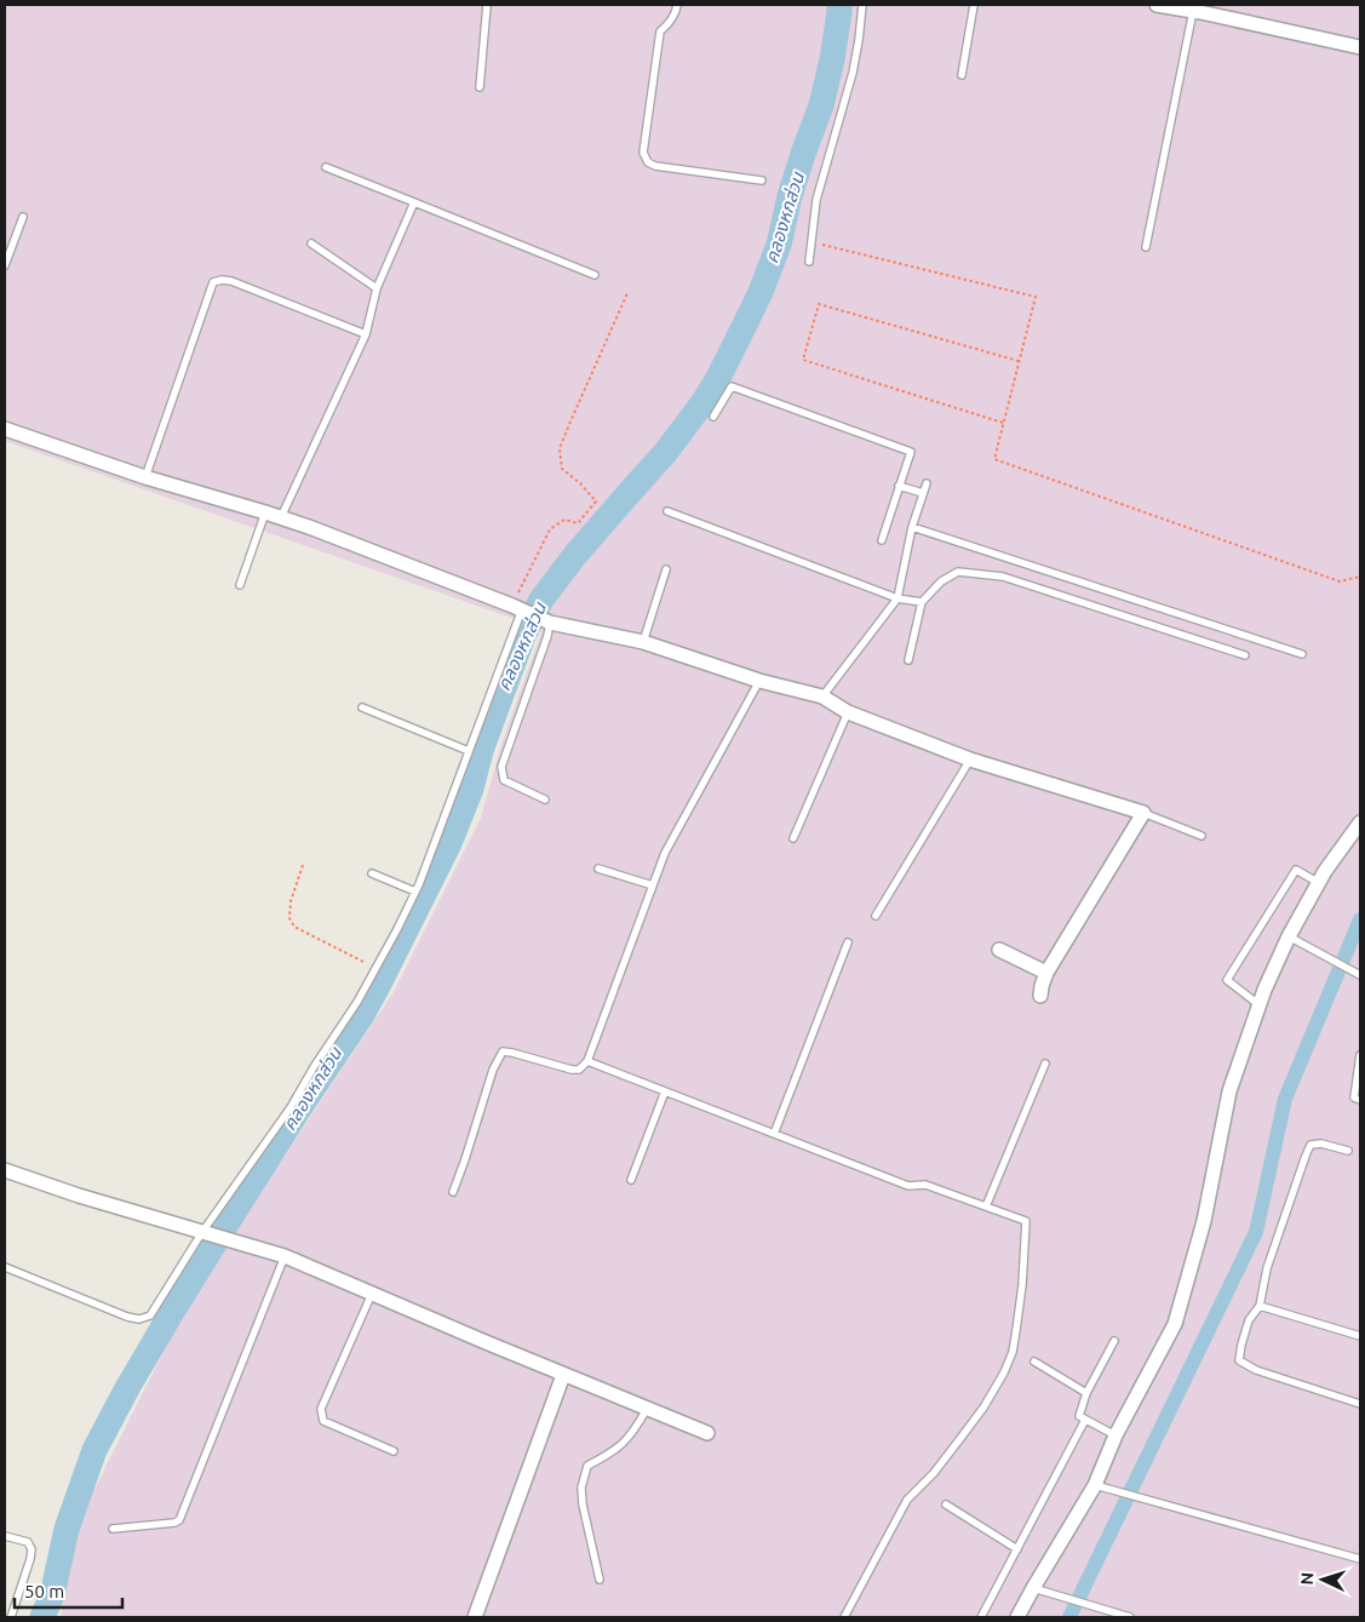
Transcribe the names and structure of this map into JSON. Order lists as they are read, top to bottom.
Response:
{
  "water": ["คลองหกส่วน"],
  "scale_bar": "50 m",
  "north": "left"
}
